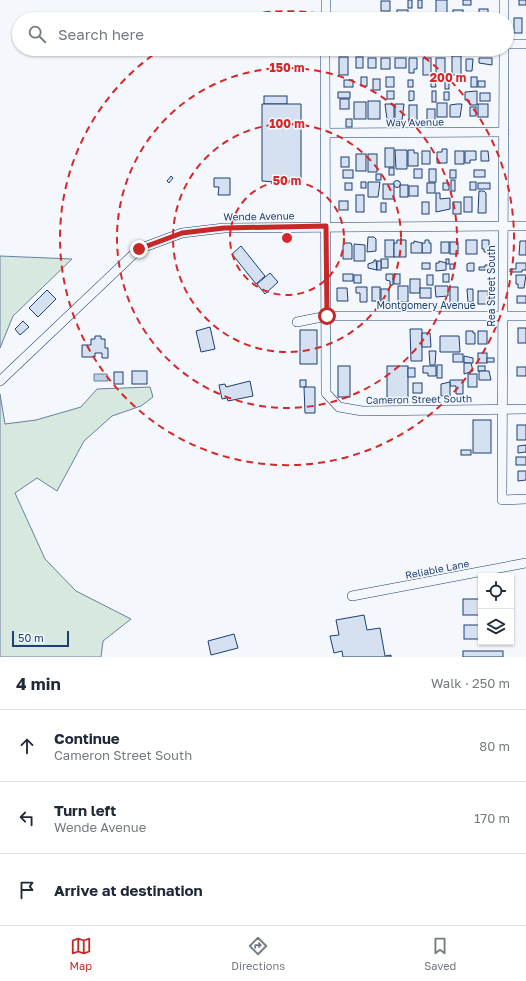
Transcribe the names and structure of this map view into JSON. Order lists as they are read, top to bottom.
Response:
{
  "streets": {
    "street": [
      "Way Avenue",
      "Wende Avenue",
      "Rea Street South",
      "Montgomery Avenue",
      "Cameron Street South",
      "Reliable Lane"
    ]
  },
  "crossings": [
    ["Way Avenue", "Rea Street South"],
    ["Way Avenue", "Cameron Street South"],
    ["Wende Avenue", "Rea Street South"],
    ["Wende Avenue", "Cameron Street South"],
    ["Rea Street South", "Montgomery Avenue"],
    ["Rea Street South", "Cameron Street South"],
    ["Montgomery Avenue", "Cameron Street South"]
  ],
  "scale_bar": "50 m",
  "page": {
    "search": "Search here",
    "scale": "50 m",
    "heading": ["4 min", "Walk · 250 m"],
    "list": [
      ["Continue", "Cameron Street South", "80 m"],
      ["Turn left", "Wende Avenue", "170 m"],
      "Arrive at destination"
    ],
    "nav": ["Map", "Directions", "Saved"]
  },
  "rings": [
    "150 m",
    "200 m",
    "100 m",
    "50 m"
  ]
}
